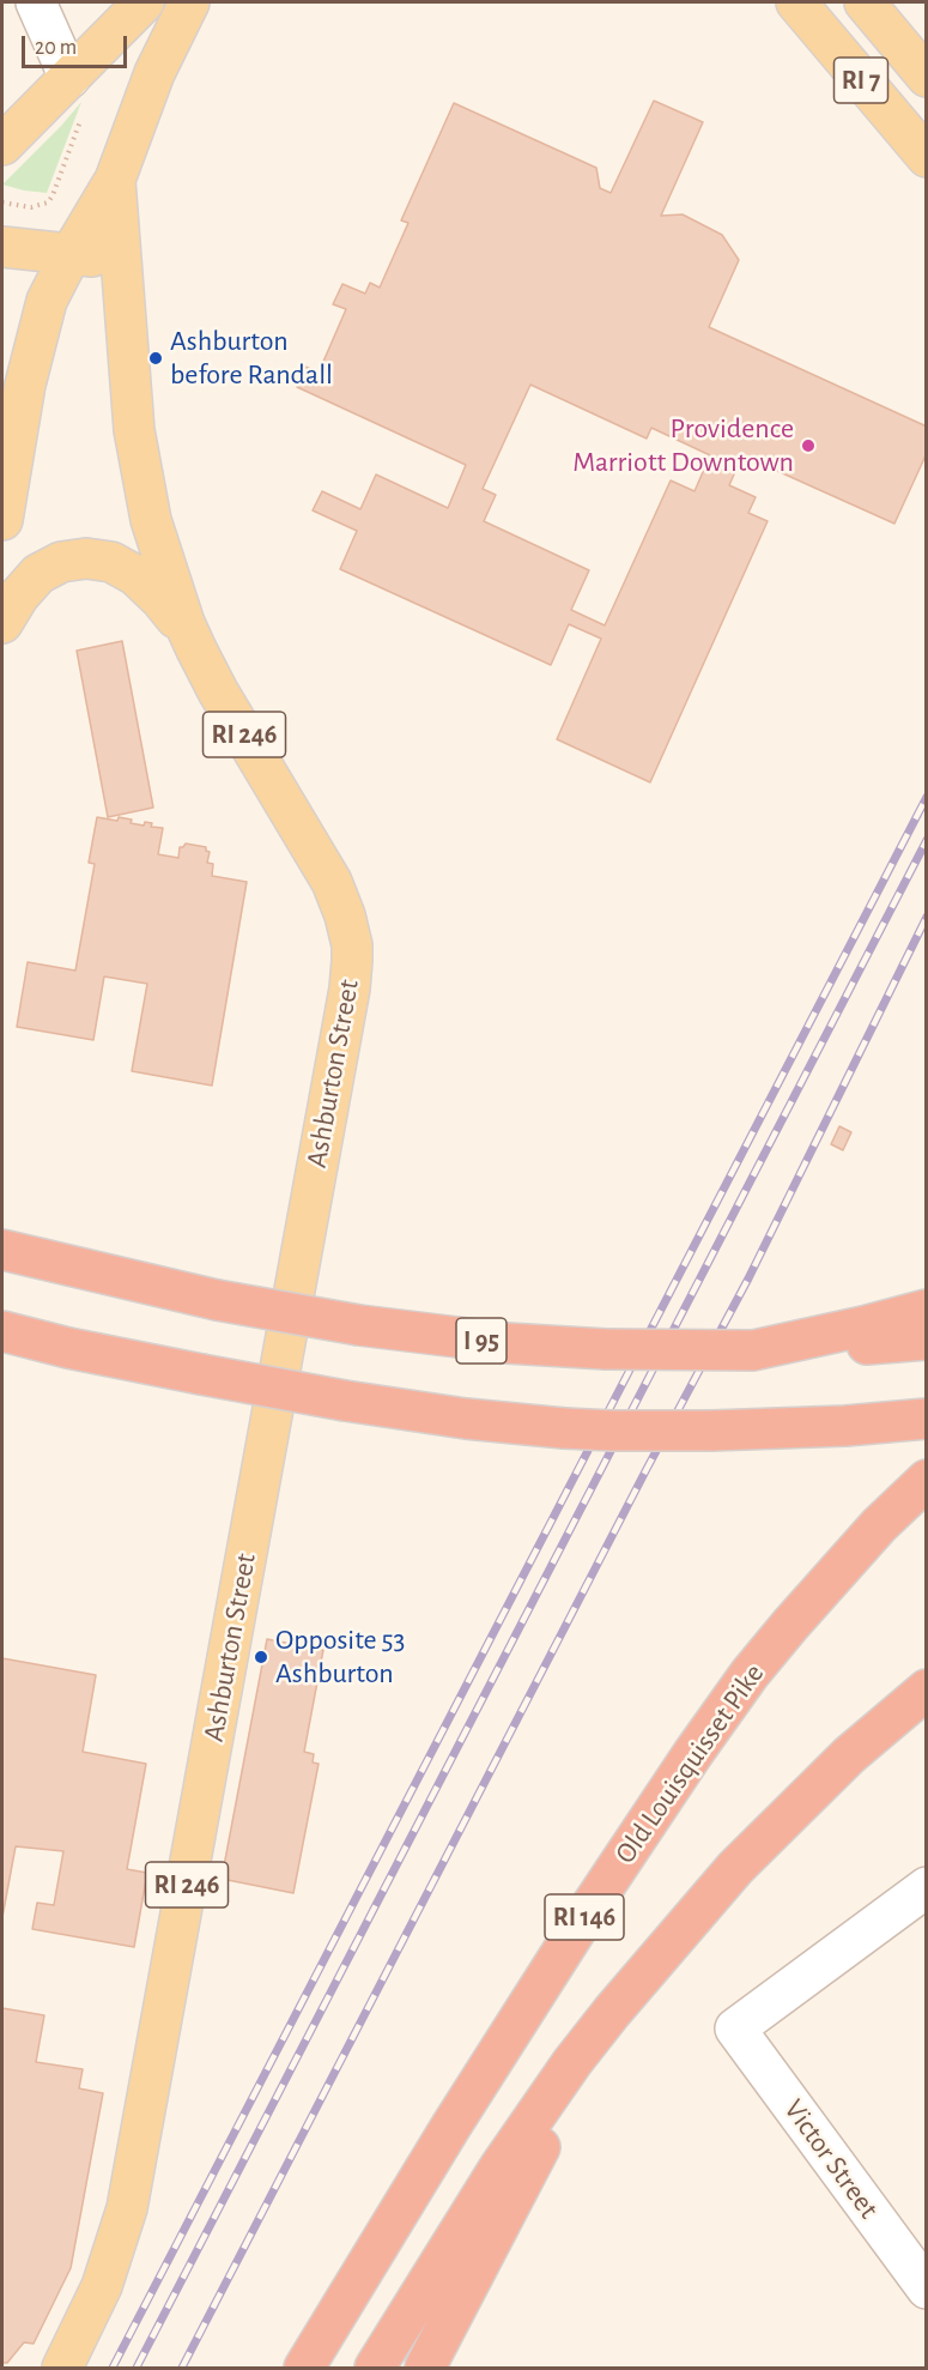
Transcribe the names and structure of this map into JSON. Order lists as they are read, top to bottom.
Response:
{
  "streets": {
    "highway": ["I 95", "Old Louisquisset Pike", "RI 146"],
    "main road": ["RI 7", "RI 246", "Ashburton Street"],
    "street": ["Victor Street"]
  },
  "crossings": [
    ["RI 246", "Ashburton Street"]
  ],
  "places": ["Ashburton before Randall", "Providence Marriott Downtown", "Opposite 53 Ashburton"],
  "scale_bar": "20 m"
}
